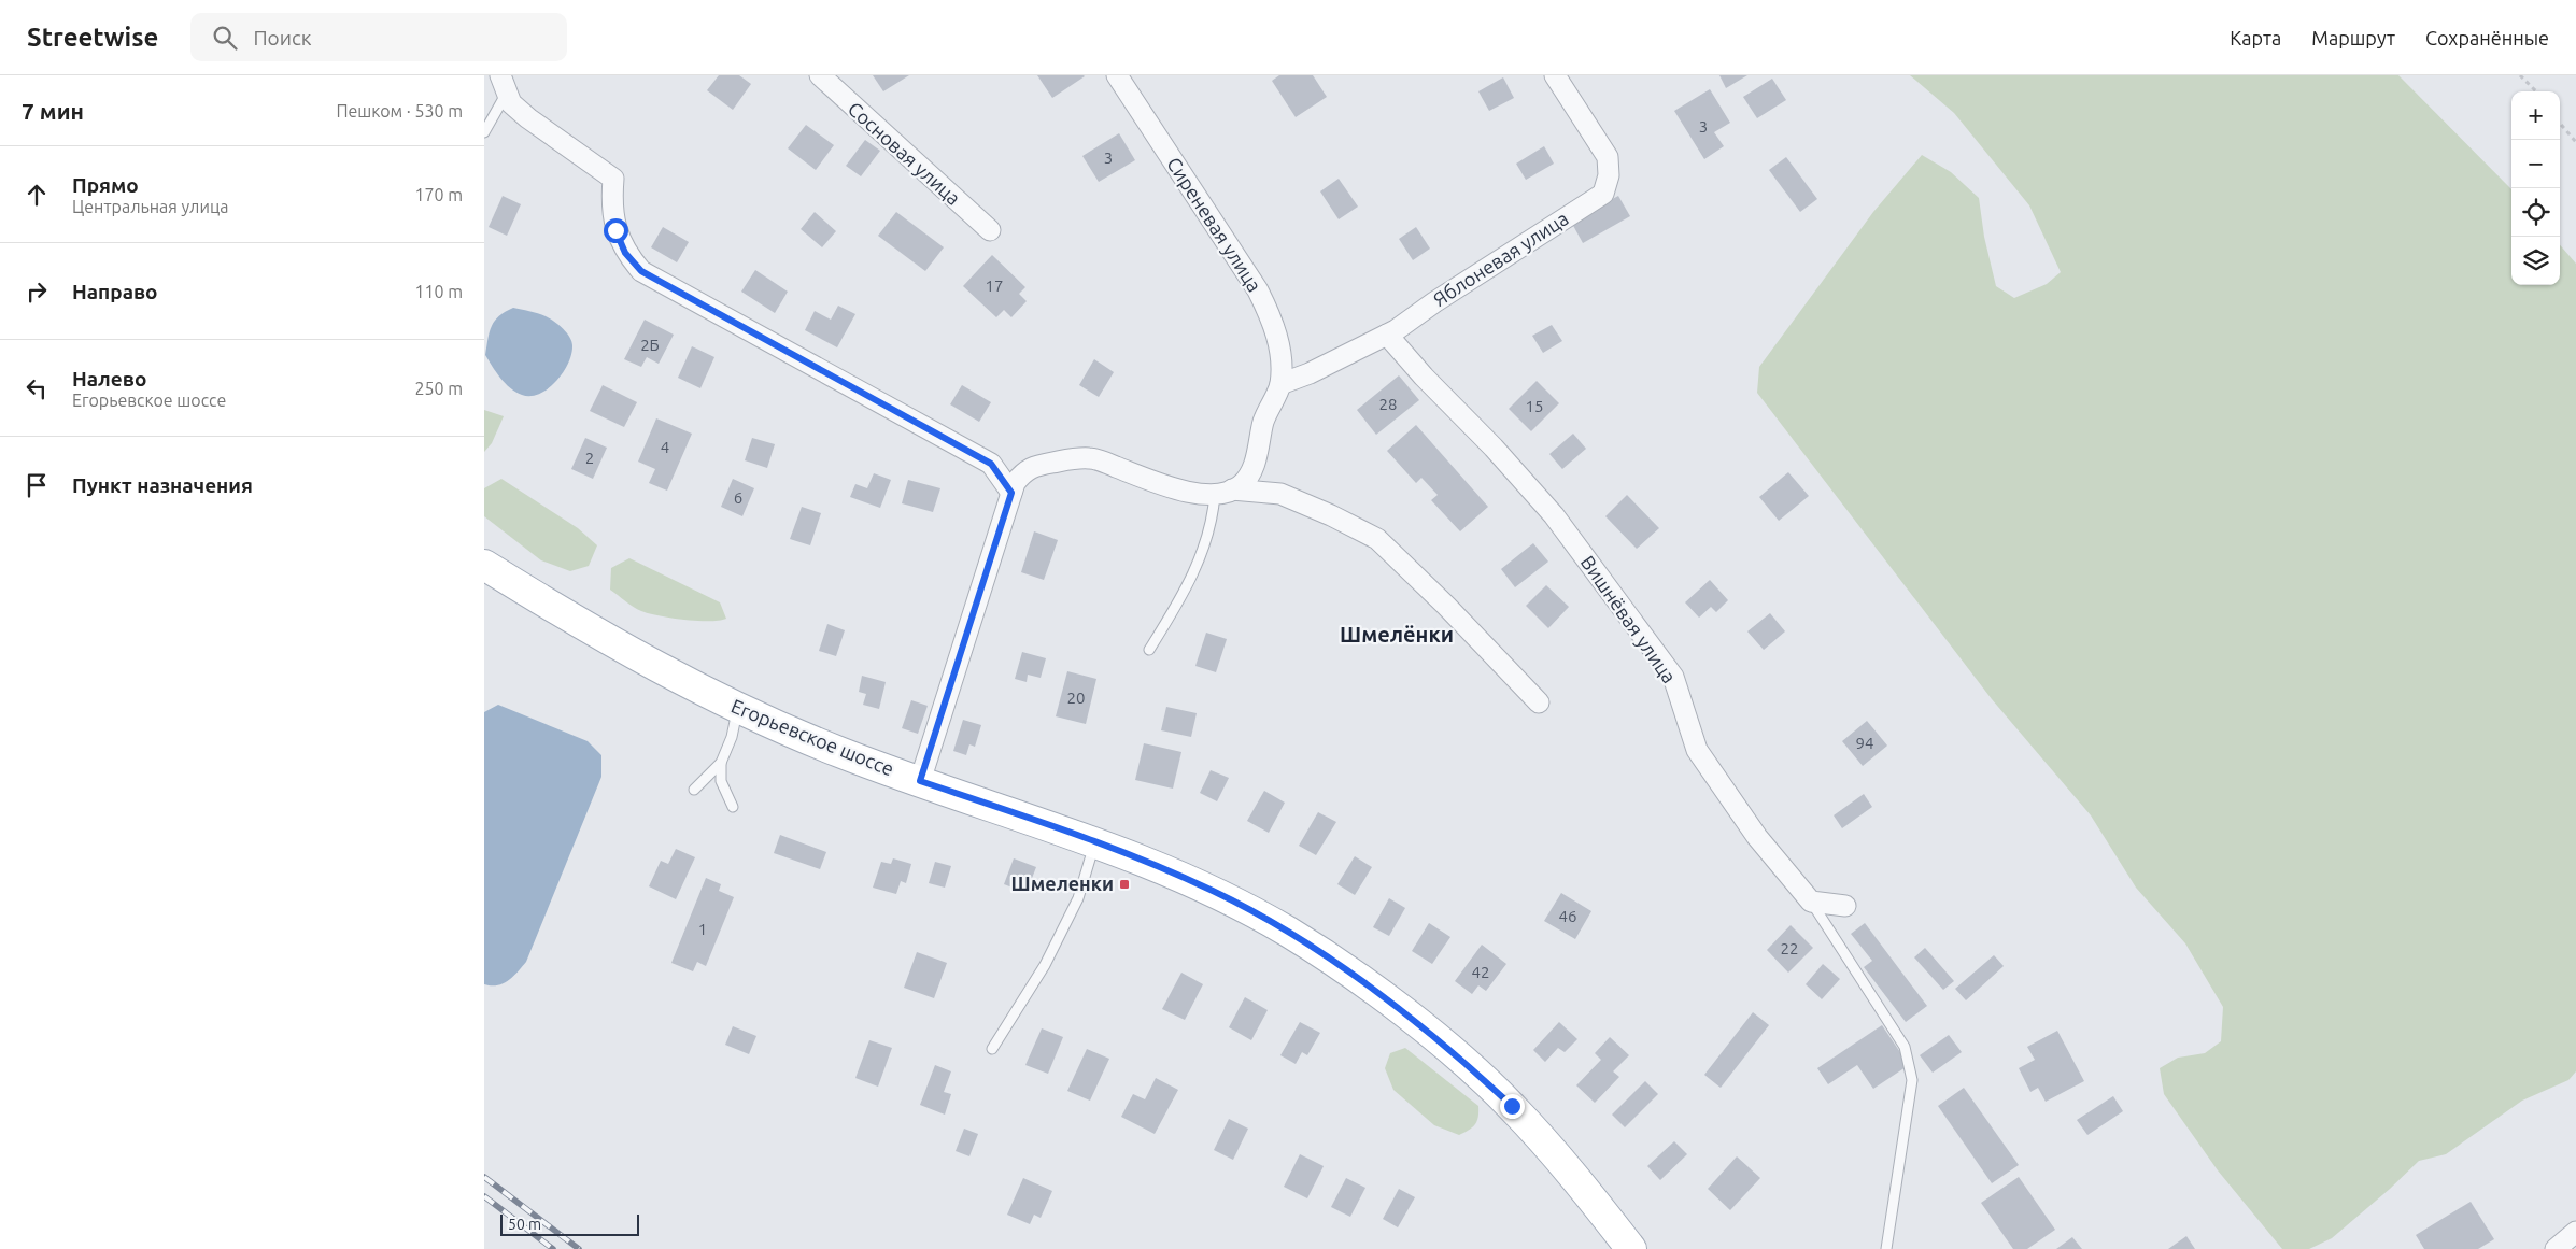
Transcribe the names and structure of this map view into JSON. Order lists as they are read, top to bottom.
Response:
{
  "streets": {
    "main road": ["Егорьевское шоссе"],
    "street": [
      "Сосновая улица",
      "Сиреневая улица",
      "Яблоневая улица",
      "Вишнёвая улица"
    ]
  },
  "crossings": [
    ["Сиреневая улица", "Яблоневая улица"],
    ["Яблоневая улица", "Вишнёвая улица"]
  ],
  "districts": ["Шмелёнки"],
  "places": {
    "transit": ["Шмеленки"]
  },
  "house_numbers": [
    "3",
    "3",
    "17",
    "2Б",
    "28",
    "15",
    "4",
    "2",
    "6",
    "20",
    "94",
    "46",
    "1",
    "22",
    "42"
  ],
  "scale_bar": "50 m",
  "page": {
    "header": "Streetwise",
    "search": "Поиск",
    "nav": ["Карта", "Маршрут", "Сохранённые"],
    "heading": ["7 мин", "Пешком · 530 m"],
    "map_buttons": ["+", "−"],
    "list": [
      ["Прямо", "Центральная улица", "170 m"],
      ["Направо", "110 m"],
      ["Налево", "Егорьевское шоссе", "250 m"],
      "Пункт назначения"
    ],
    "scale": "50 m"
  }
}
